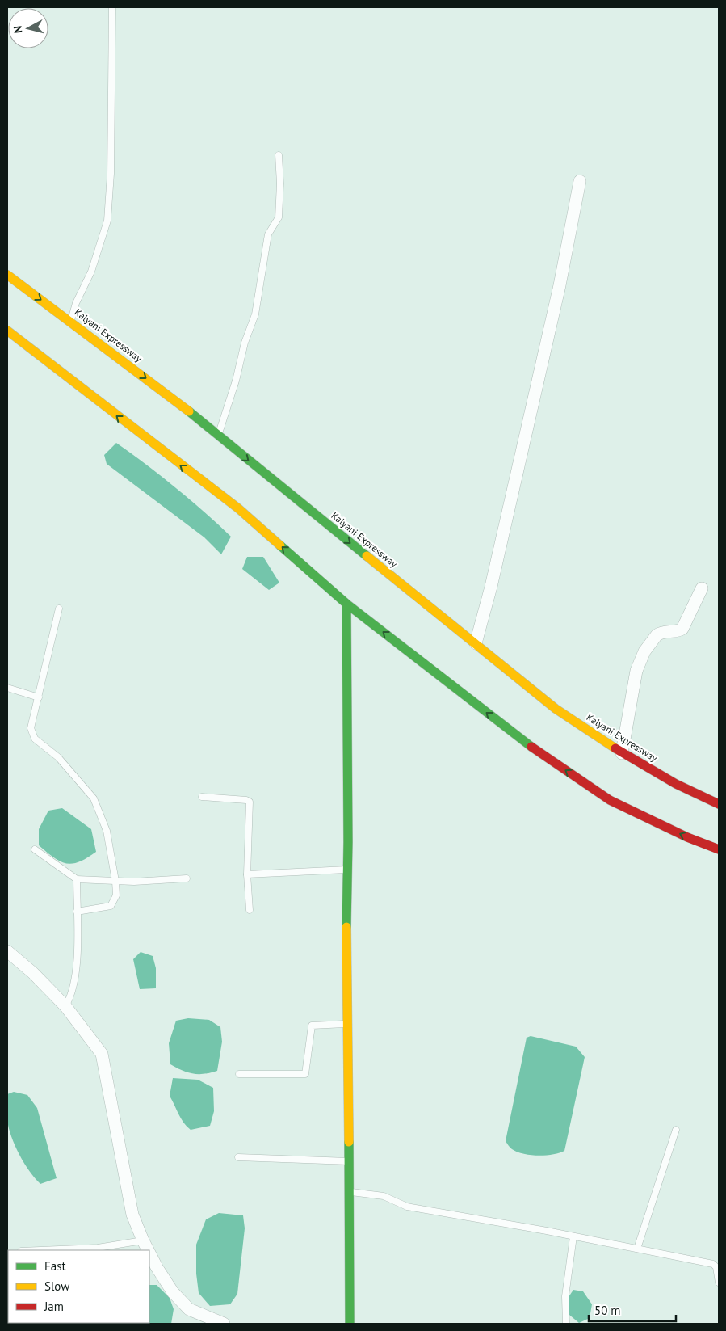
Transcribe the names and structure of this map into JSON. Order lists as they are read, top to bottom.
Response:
{
  "streets": {
    "main road": ["Kalyani Expressway"]
  },
  "legend": ["Fast", "Slow", "Jam"],
  "scale_bar": "50 m",
  "north": "left"
}
